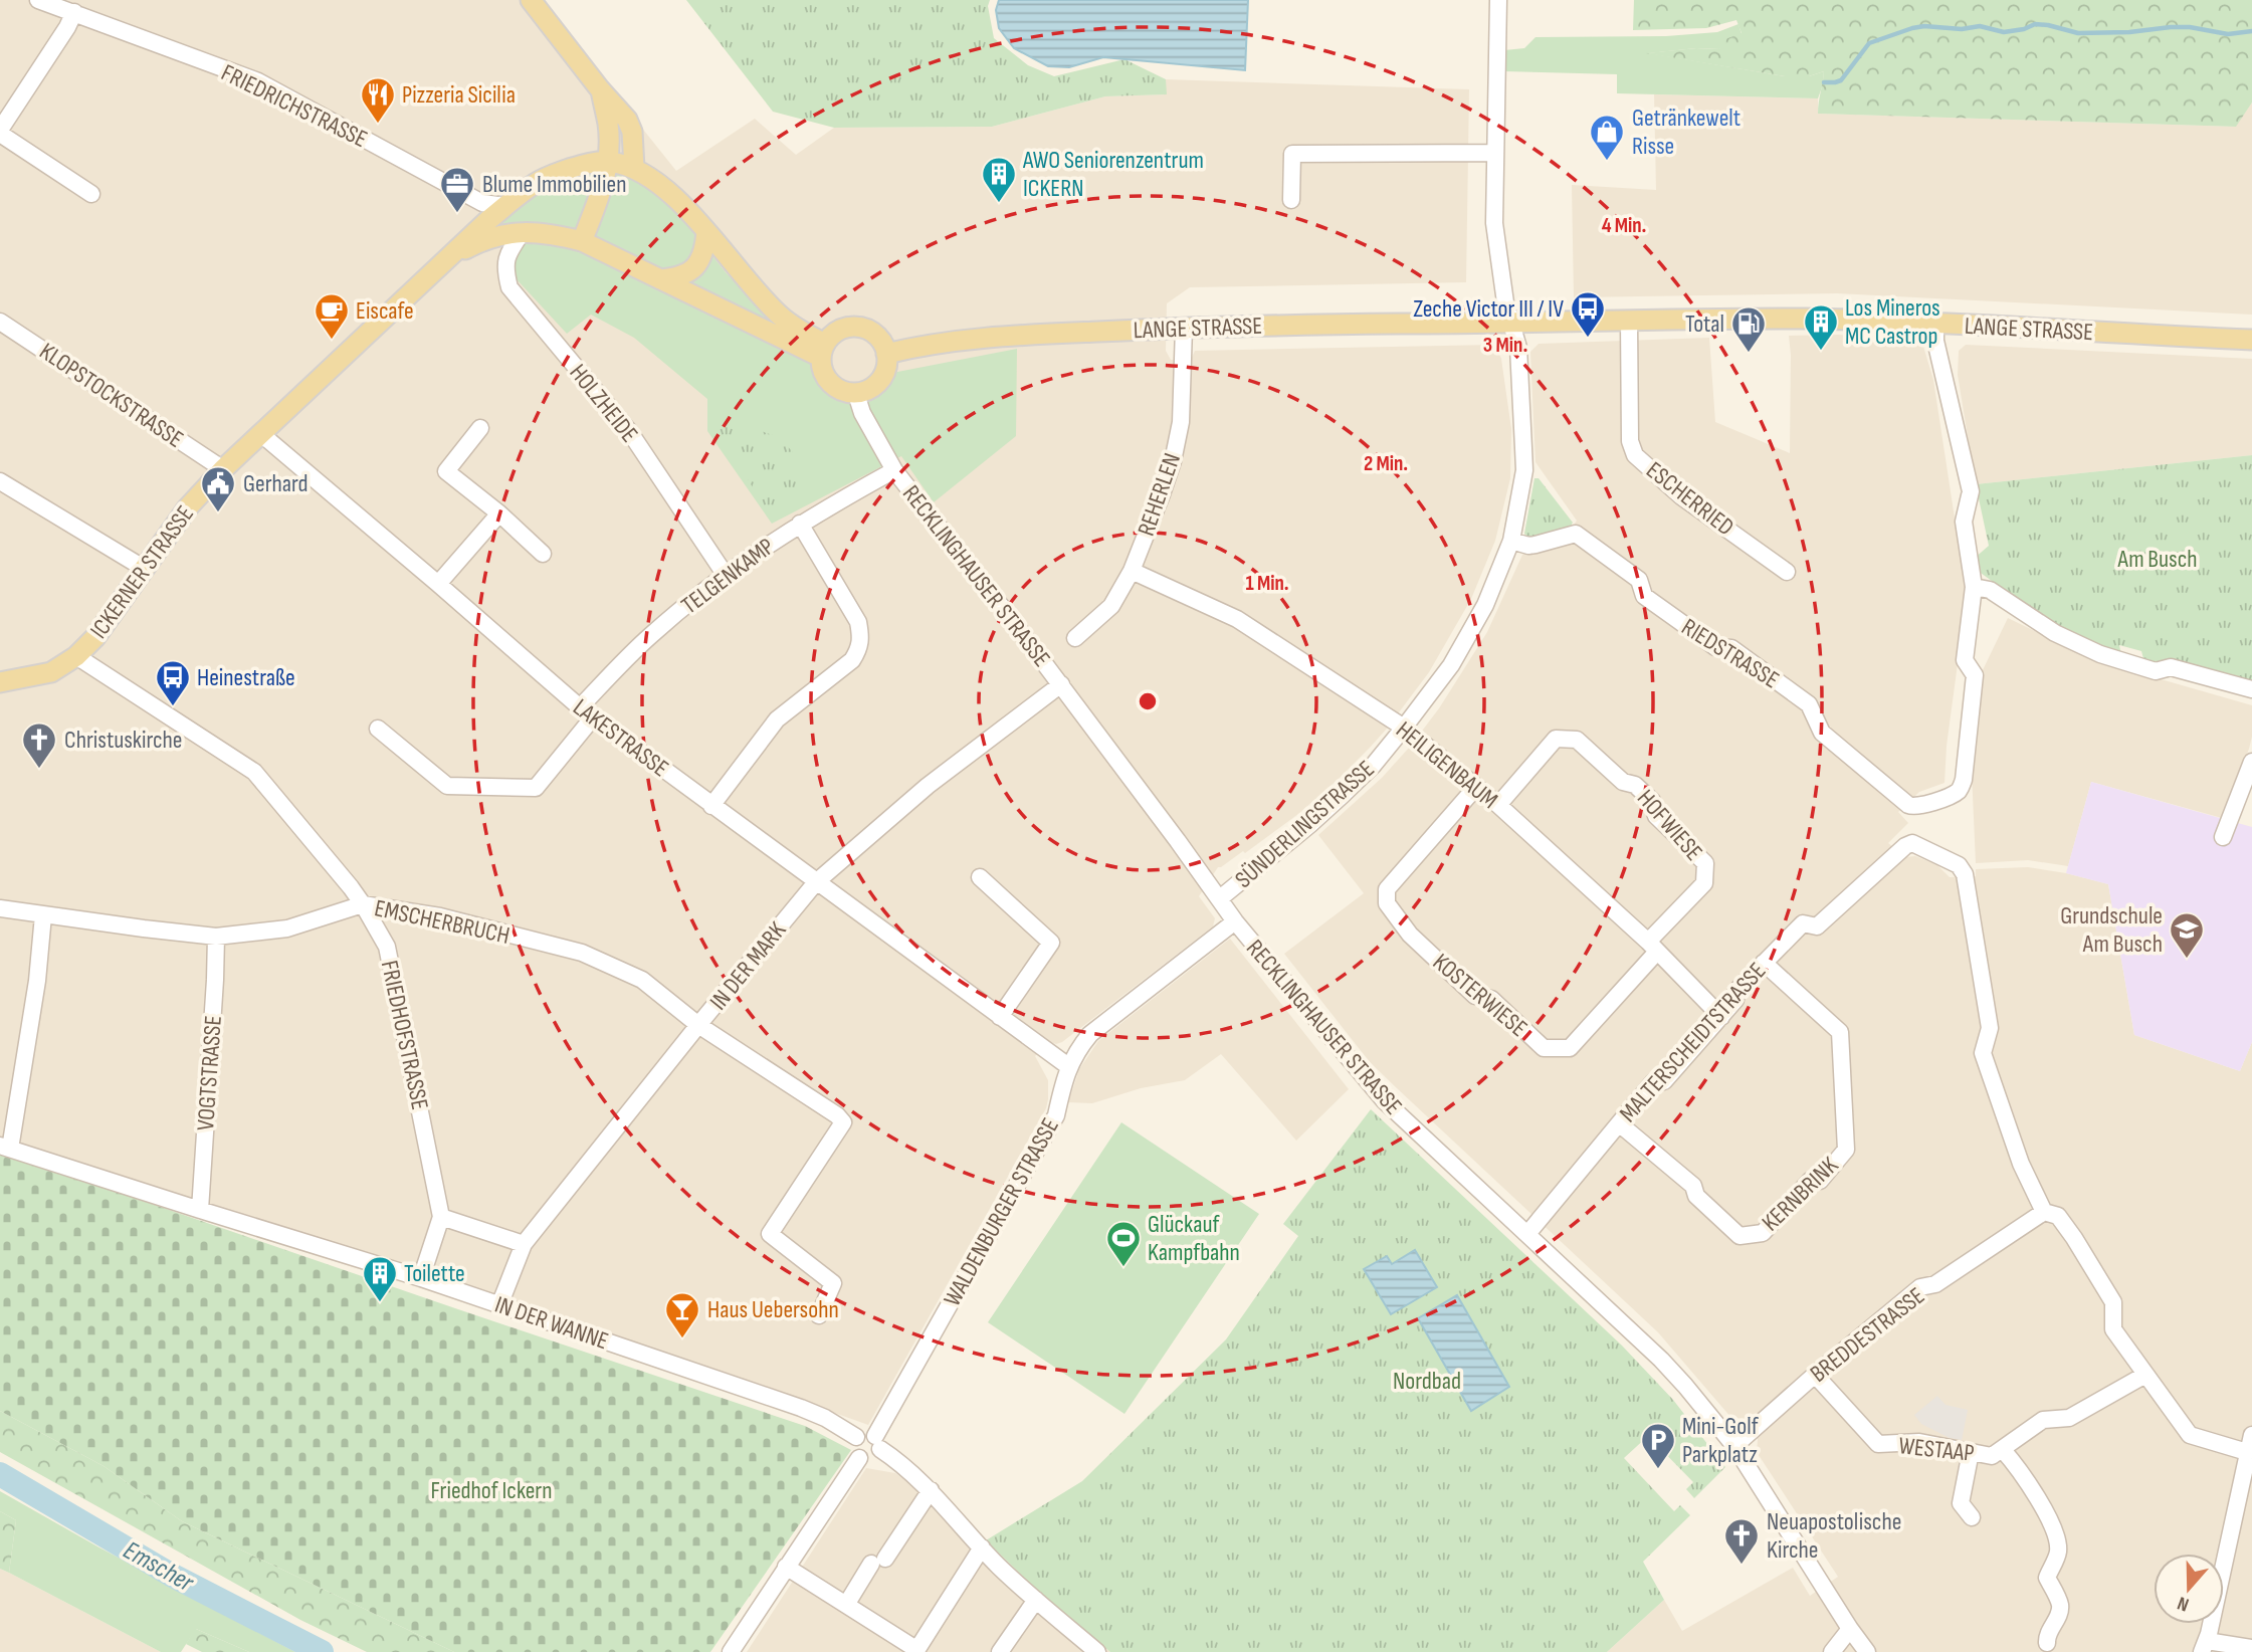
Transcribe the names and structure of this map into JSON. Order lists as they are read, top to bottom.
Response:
{
  "streets": {
    "main road": ["LANGE STRASSE", "ICKERNER STRASSE"],
    "street": [
      "FRIEDRICHSTRASSE",
      "KLOPSTOCKSTRASSE",
      "HOLZHEIDE",
      "REHERLEN",
      "ESCHERRIED",
      "TELGENKAMP",
      "RECKLINGHAUSER STRASSE",
      "RIEDSTRASSE",
      "LAKESTRASSE",
      "HEILIGENBAUM",
      "SÜNDERLINGSTRASSE",
      "HOFWIESE",
      "EMSCHERBRUCH",
      "IN DER MARK",
      "KOSTERWIESE",
      "FRIEDHOFSTRASSE",
      "MALTERSCHEIDTSTRASSE",
      "VOGTSTRASSE",
      "KERNBRINK",
      "WALDENBURGER STRASSE",
      "IN DER WANNE",
      "BREDDESTRASSE",
      "WESTAAP"
    ]
  },
  "crossings": [
    ["FRIEDRICHSTRASSE", "ICKERNER STRASSE"],
    ["LANGE STRASSE", "REHERLEN"],
    ["LANGE STRASSE", "ESCHERRIED"],
    ["LANGE STRASSE", "RECKLINGHAUSER STRASSE"],
    ["LANGE STRASSE", "RIEDSTRASSE"],
    ["LANGE STRASSE", "SÜNDERLINGSTRASSE"],
    ["KLOPSTOCKSTRASSE", "ICKERNER STRASSE"],
    ["HOLZHEIDE", "ICKERNER STRASSE"],
    ["HOLZHEIDE", "TELGENKAMP"],
    ["REHERLEN", "HEILIGENBAUM"],
    ["ICKERNER STRASSE", "LAKESTRASSE"],
    ["ICKERNER STRASSE", "FRIEDHOFSTRASSE"],
    ["TELGENKAMP", "RECKLINGHAUSER STRASSE"],
    ["TELGENKAMP", "LAKESTRASSE"],
    ["RECKLINGHAUSER STRASSE", "SÜNDERLINGSTRASSE"],
    ["RECKLINGHAUSER STRASSE", "IN DER MARK"],
    ["RECKLINGHAUSER STRASSE", "MALTERSCHEIDTSTRASSE"],
    ["RECKLINGHAUSER STRASSE", "WALDENBURGER STRASSE"],
    ["RECKLINGHAUSER STRASSE", "BREDDESTRASSE"],
    ["RIEDSTRASSE", "SÜNDERLINGSTRASSE"],
    ["LAKESTRASSE", "IN DER MARK"],
    ["LAKESTRASSE", "WALDENBURGER STRASSE"],
    ["HEILIGENBAUM", "SÜNDERLINGSTRASSE"],
    ["HEILIGENBAUM", "HOFWIESE"],
    ["HEILIGENBAUM", "KOSTERWIESE"],
    ["HEILIGENBAUM", "MALTERSCHEIDTSTRASSE"],
    ["HOFWIESE", "KOSTERWIESE"],
    ["EMSCHERBRUCH", "IN DER MARK"],
    ["EMSCHERBRUCH", "FRIEDHOFSTRASSE"],
    ["EMSCHERBRUCH", "VOGTSTRASSE"],
    ["IN DER MARK", "IN DER WANNE"],
    ["FRIEDHOFSTRASSE", "IN DER WANNE"],
    ["MALTERSCHEIDTSTRASSE", "KERNBRINK"],
    ["MALTERSCHEIDTSTRASSE", "BREDDESTRASSE"],
    ["VOGTSTRASSE", "IN DER WANNE"],
    ["WALDENBURGER STRASSE", "IN DER WANNE"],
    ["BREDDESTRASSE", "WESTAAP"]
  ],
  "water": ["Emscher"],
  "parks": ["Am Busch", "Nordbad", "Friedhof Ickern"],
  "places": {
    "restaurant": ["Pizzeria Sicilia"],
    "shop": ["Getränkewelt Risse"],
    "building": ["AWO Seniorenzentrum ICKERN", "Los Mineros MC Castrop", "Toilette"],
    "office": ["Blume Immobilien"],
    "bus stop": ["Zeche Victor III / IV", "Heinestraße"],
    "cafe": ["Eiscafe"],
    "fuel station": ["Total"],
    "public building": ["Gerhard"],
    "church": ["Christuskirche", "Neuapostolische Kirche"],
    "school or university": ["Grundschule Am Busch"],
    "sports": ["Glückauf Kampfbahn"],
    "bar": ["Haus Uebersohn"],
    "parking": ["Mini-Golf Parkplatz"]
  },
  "north": "bottom",
  "rings": [
    "4 Min.",
    "3 Min.",
    "2 Min.",
    "1 Min."
  ]
}
